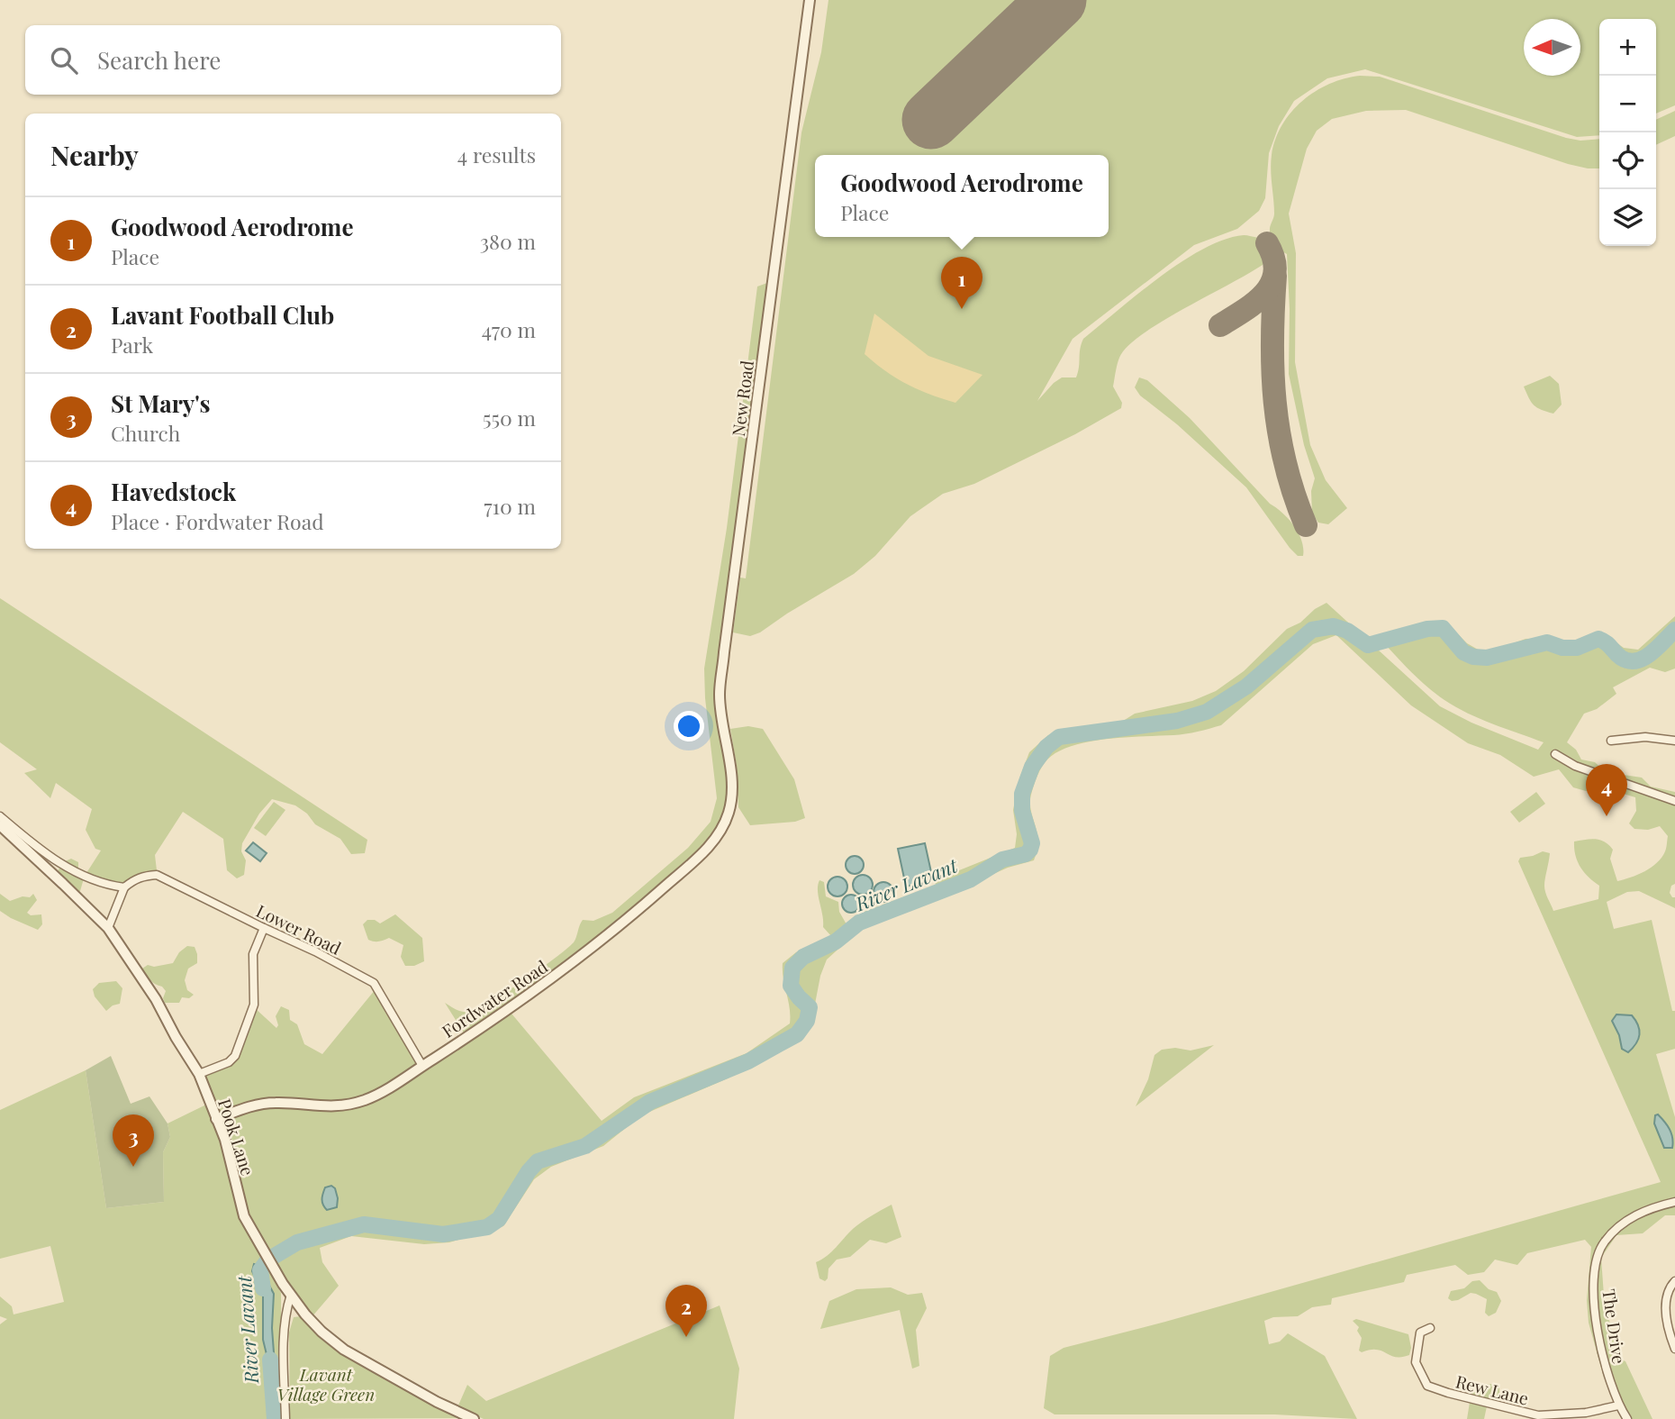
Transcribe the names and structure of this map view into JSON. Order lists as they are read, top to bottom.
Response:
{
  "streets": {
    "street": [
      "New Road",
      "Lower Road",
      "Fordwater Road",
      "Pook Lane",
      "The Drive",
      "Rew Lane"
    ]
  },
  "crossings": [
    ["New Road", "Fordwater Road"],
    ["Lower Road", "Fordwater Road"],
    ["Fordwater Road", "Pook Lane"],
    ["The Drive", "Rew Lane"]
  ],
  "water": ["River Lavant"],
  "parks": ["Lavant Village Green"],
  "north": "left",
  "page": {
    "map_buttons": ["+", "−"],
    "search": "Search here",
    "heading": ["Nearby", "4 results"],
    "popup": ["Goodwood Aerodrome", "Place"],
    "list": [
      {
        "mark": "1",
        "name": "Goodwood Aerodrome",
        "note": "Place",
        "value": "380 m"
      },
      {
        "mark": "2",
        "name": "Lavant Football Club",
        "note": "Park",
        "value": "470 m"
      },
      {
        "mark": "3",
        "name": "St Mary's",
        "note": "Church",
        "value": "550 m"
      },
      {
        "mark": "4",
        "name": "Havedstock",
        "note": "Place · Fordwater Road",
        "value": "710 m"
      }
    ],
    "pins": [
      "1",
      "4",
      "3",
      "2"
    ]
  }
}
